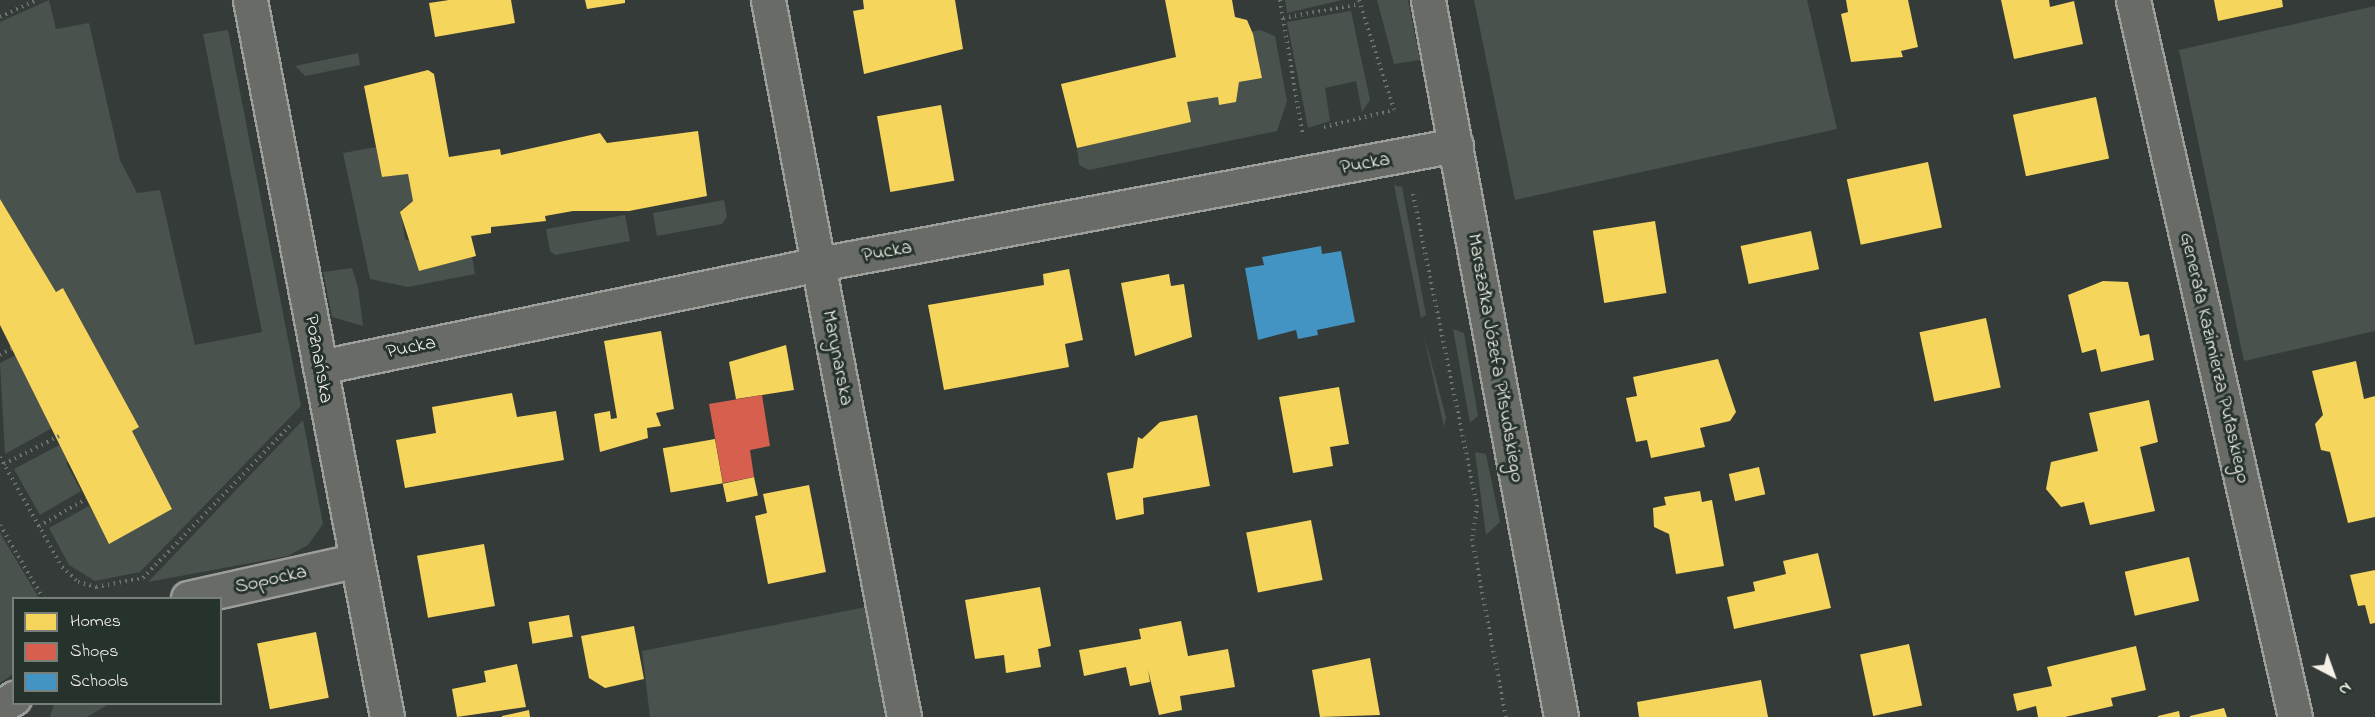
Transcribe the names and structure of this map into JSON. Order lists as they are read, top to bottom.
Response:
{
  "streets": {
    "street": [
      "Pucka",
      "Marynarska",
      "Marszałka Józefa Piłsudskiego",
      "Generała Kazimierza Pułaskiego",
      "Poznańska",
      "Sopocka"
    ]
  },
  "crossings": [
    ["Pucka", "Marynarska"],
    ["Pucka", "Marszałka Józefa Piłsudskiego"],
    ["Pucka", "Poznańska"],
    ["Poznańska", "Sopocka"]
  ],
  "legend": ["Homes", "Shops", "Schools"],
  "north": "bottom right"
}
